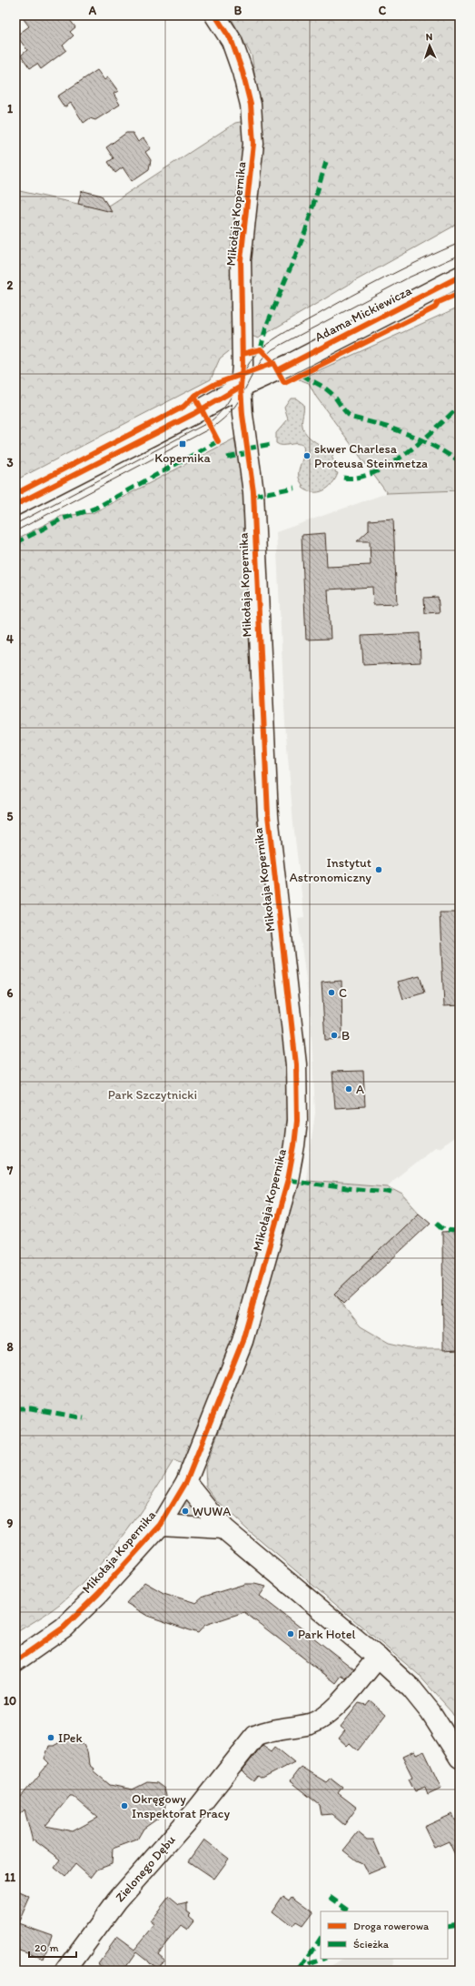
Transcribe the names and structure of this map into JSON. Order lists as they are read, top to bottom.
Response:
{
  "streets": {
    "street": ["Mikołaja Kopernika", "Adama Mickiewicza", "Zielonego Dębu"]
  },
  "crossings": [
    ["Mikołaja Kopernika", "Adama Mickiewicza"]
  ],
  "parks": ["Park Szczytnicki"],
  "places": {
    "transit": ["Kopernika"],
    "other": [
      "skwer Charlesa Proteusa Steinmetza",
      "Instytut Astronomiczny",
      "C",
      "B",
      "A",
      "WUWA",
      "Park Hotel",
      "IPek",
      "Okręgowy Inspektorat Pracy"
    ]
  },
  "legend": ["Droga rowerowa", "Ścieżka"],
  "scale_bar": "20 m",
  "north": "top",
  "grid": {
    "columns": ["A", "B", "C"],
    "rows": [
      "1",
      "2",
      "3",
      "4",
      "5",
      "6",
      "7",
      "8",
      "9",
      "10",
      "11"
    ]
  }
}
